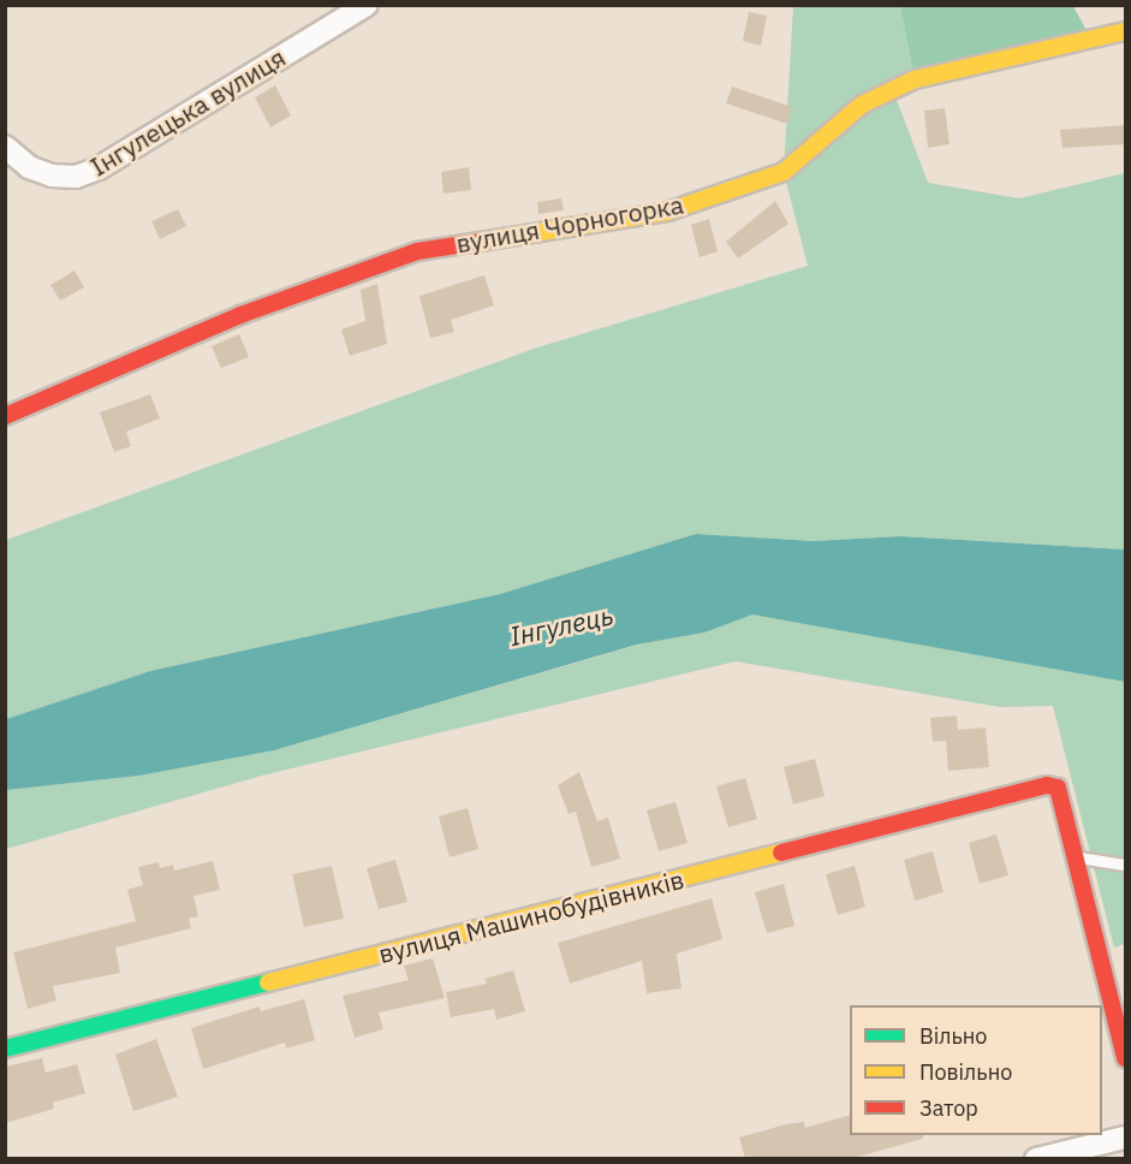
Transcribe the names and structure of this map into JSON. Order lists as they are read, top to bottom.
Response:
{
  "streets": {
    "street": ["Інгулецька вулиця", "вулиця Чорногорка", "вулиця Машинобудівників"]
  },
  "water": ["Інгулець"],
  "legend": ["Вільно", "Повільно", "Затор"]
}
